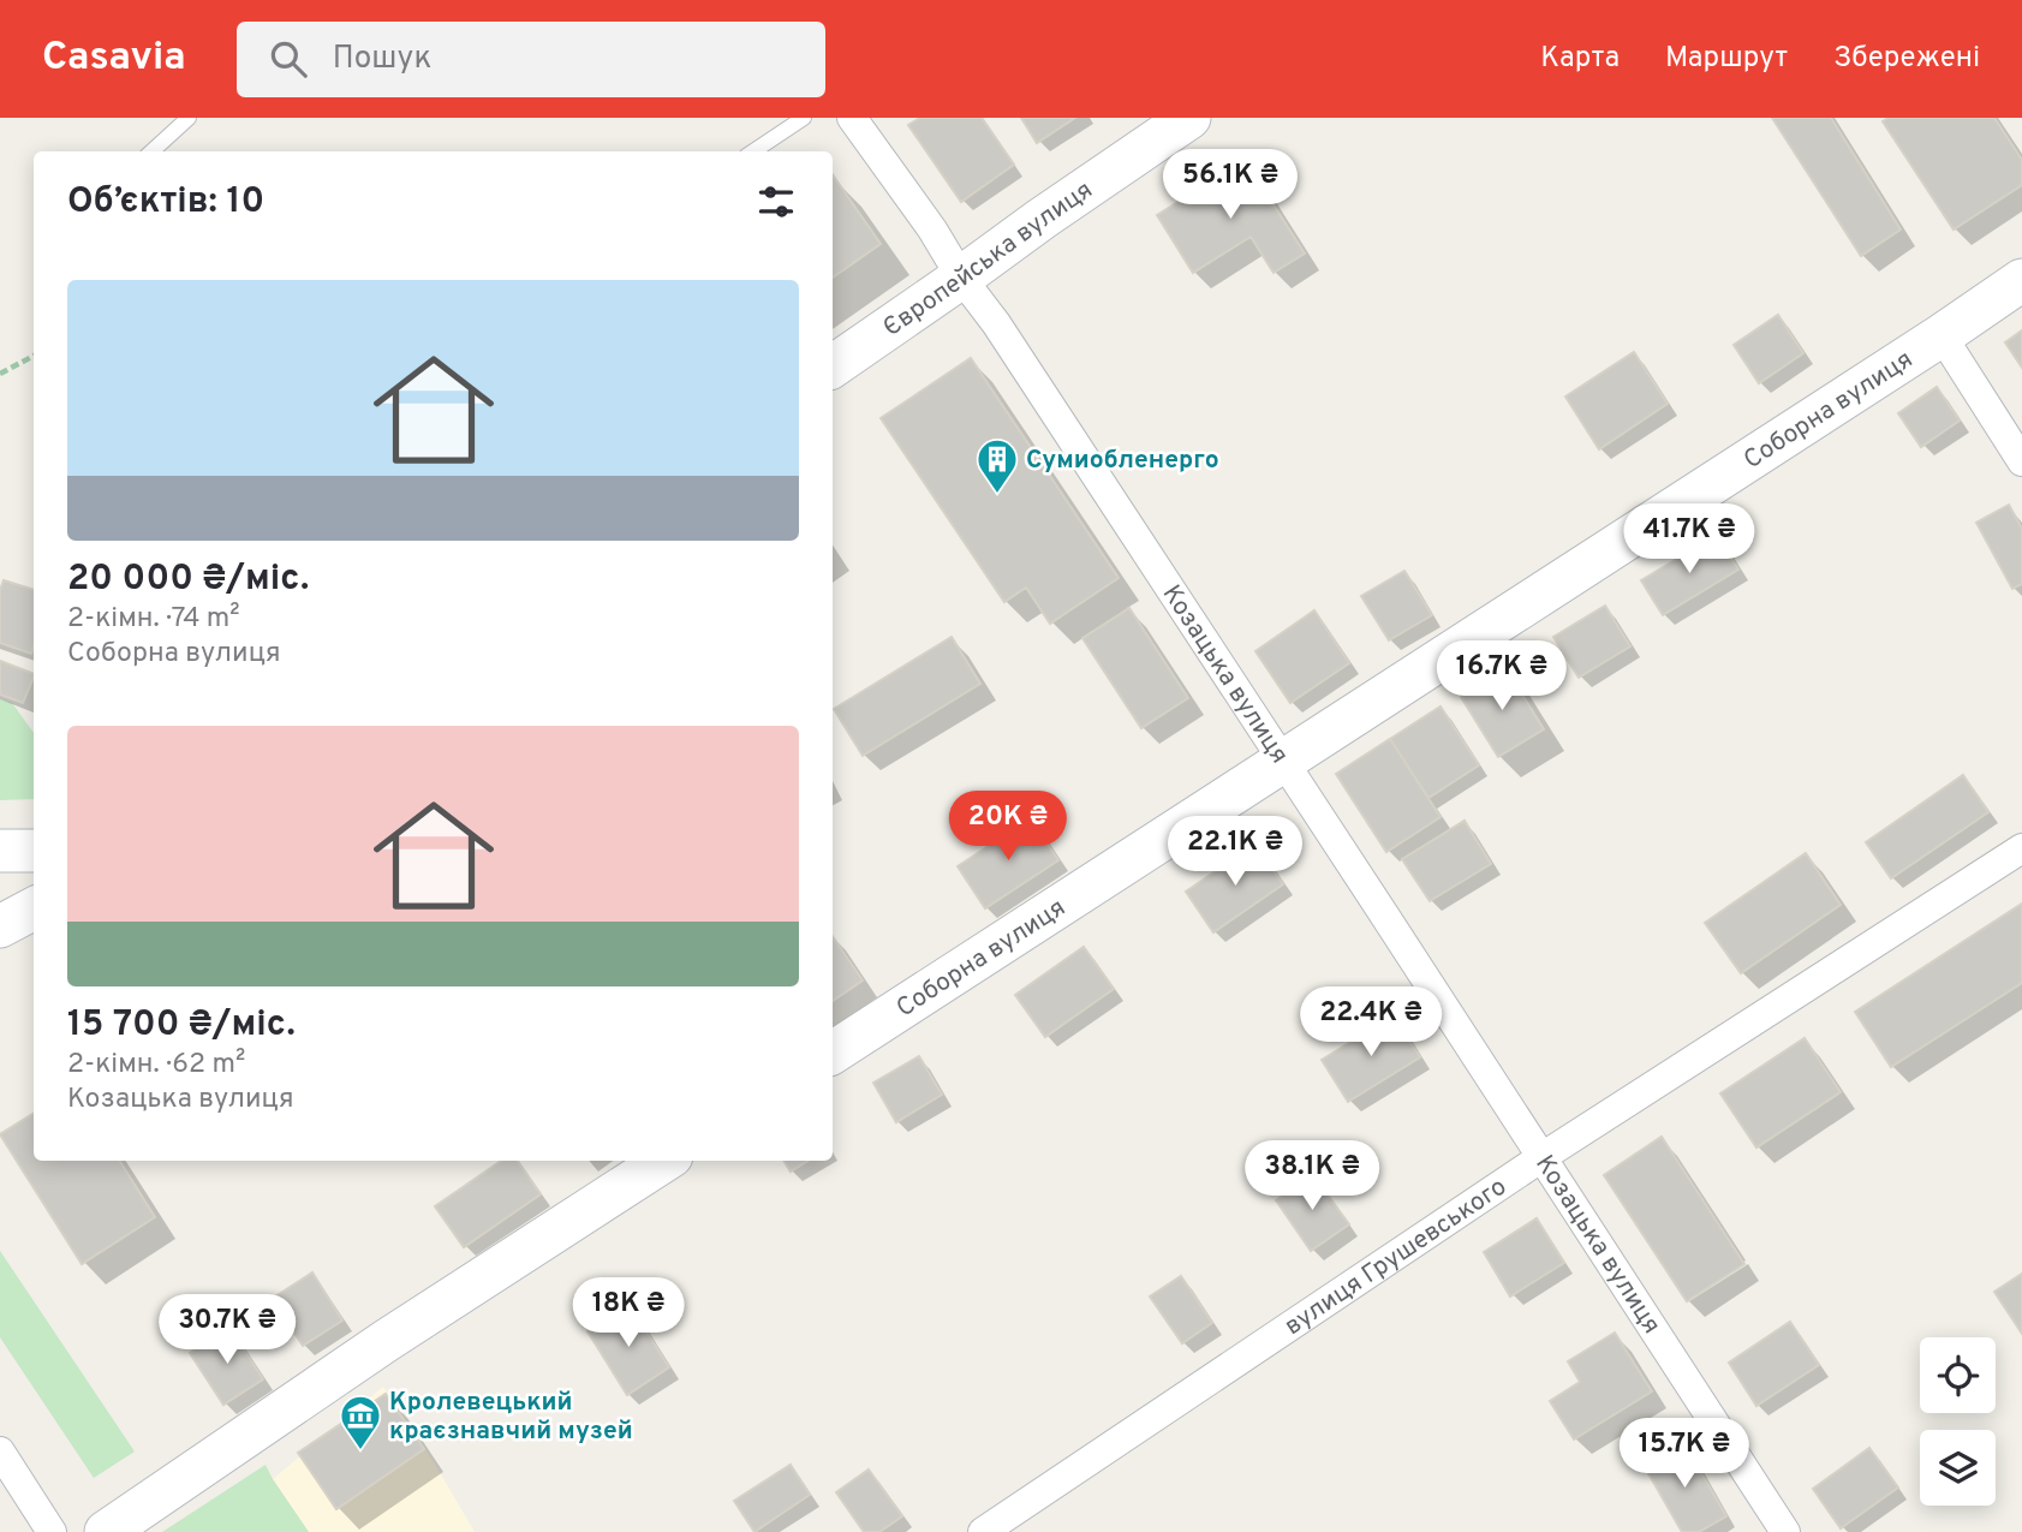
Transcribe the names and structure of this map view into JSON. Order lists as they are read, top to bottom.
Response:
{
  "streets": {
    "street": [
      "Європейська вулиця",
      "Соборна вулиця",
      "Козацька вулиця",
      "вулиця Грушевського"
    ]
  },
  "crossings": [
    ["Європейська вулиця", "Козацька вулиця"],
    ["Соборна вулиця", "Козацька вулиця"],
    ["Козацька вулиця", "вулиця Грушевського"]
  ],
  "places": {
    "building": ["Сумиобленерго"],
    "museum": ["Кролевецький краєзнавчий музей"]
  },
  "page": {
    "header": "Casavia",
    "search": "Пошук",
    "nav": ["Карта", "Маршрут", "Збережені"],
    "price": [
      "56.1K ₴",
      "41.7K ₴",
      "16.7K ₴",
      "20K ₴",
      "22.1K ₴",
      "22.4K ₴",
      "38.1K ₴",
      "18K ₴",
      "30.7K ₴",
      "15.7K ₴"
    ],
    "heading": "Об’єктів: 10",
    "list": [
      {
        "name": "20 000 ₴/міс.",
        "note": "2-кімн. · 74 m² · Соборна вулиця"
      },
      {
        "name": "15 700 ₴/міс.",
        "note": "2-кімн. · 62 m² · Козацька вулиця"
      }
    ]
  }
}
